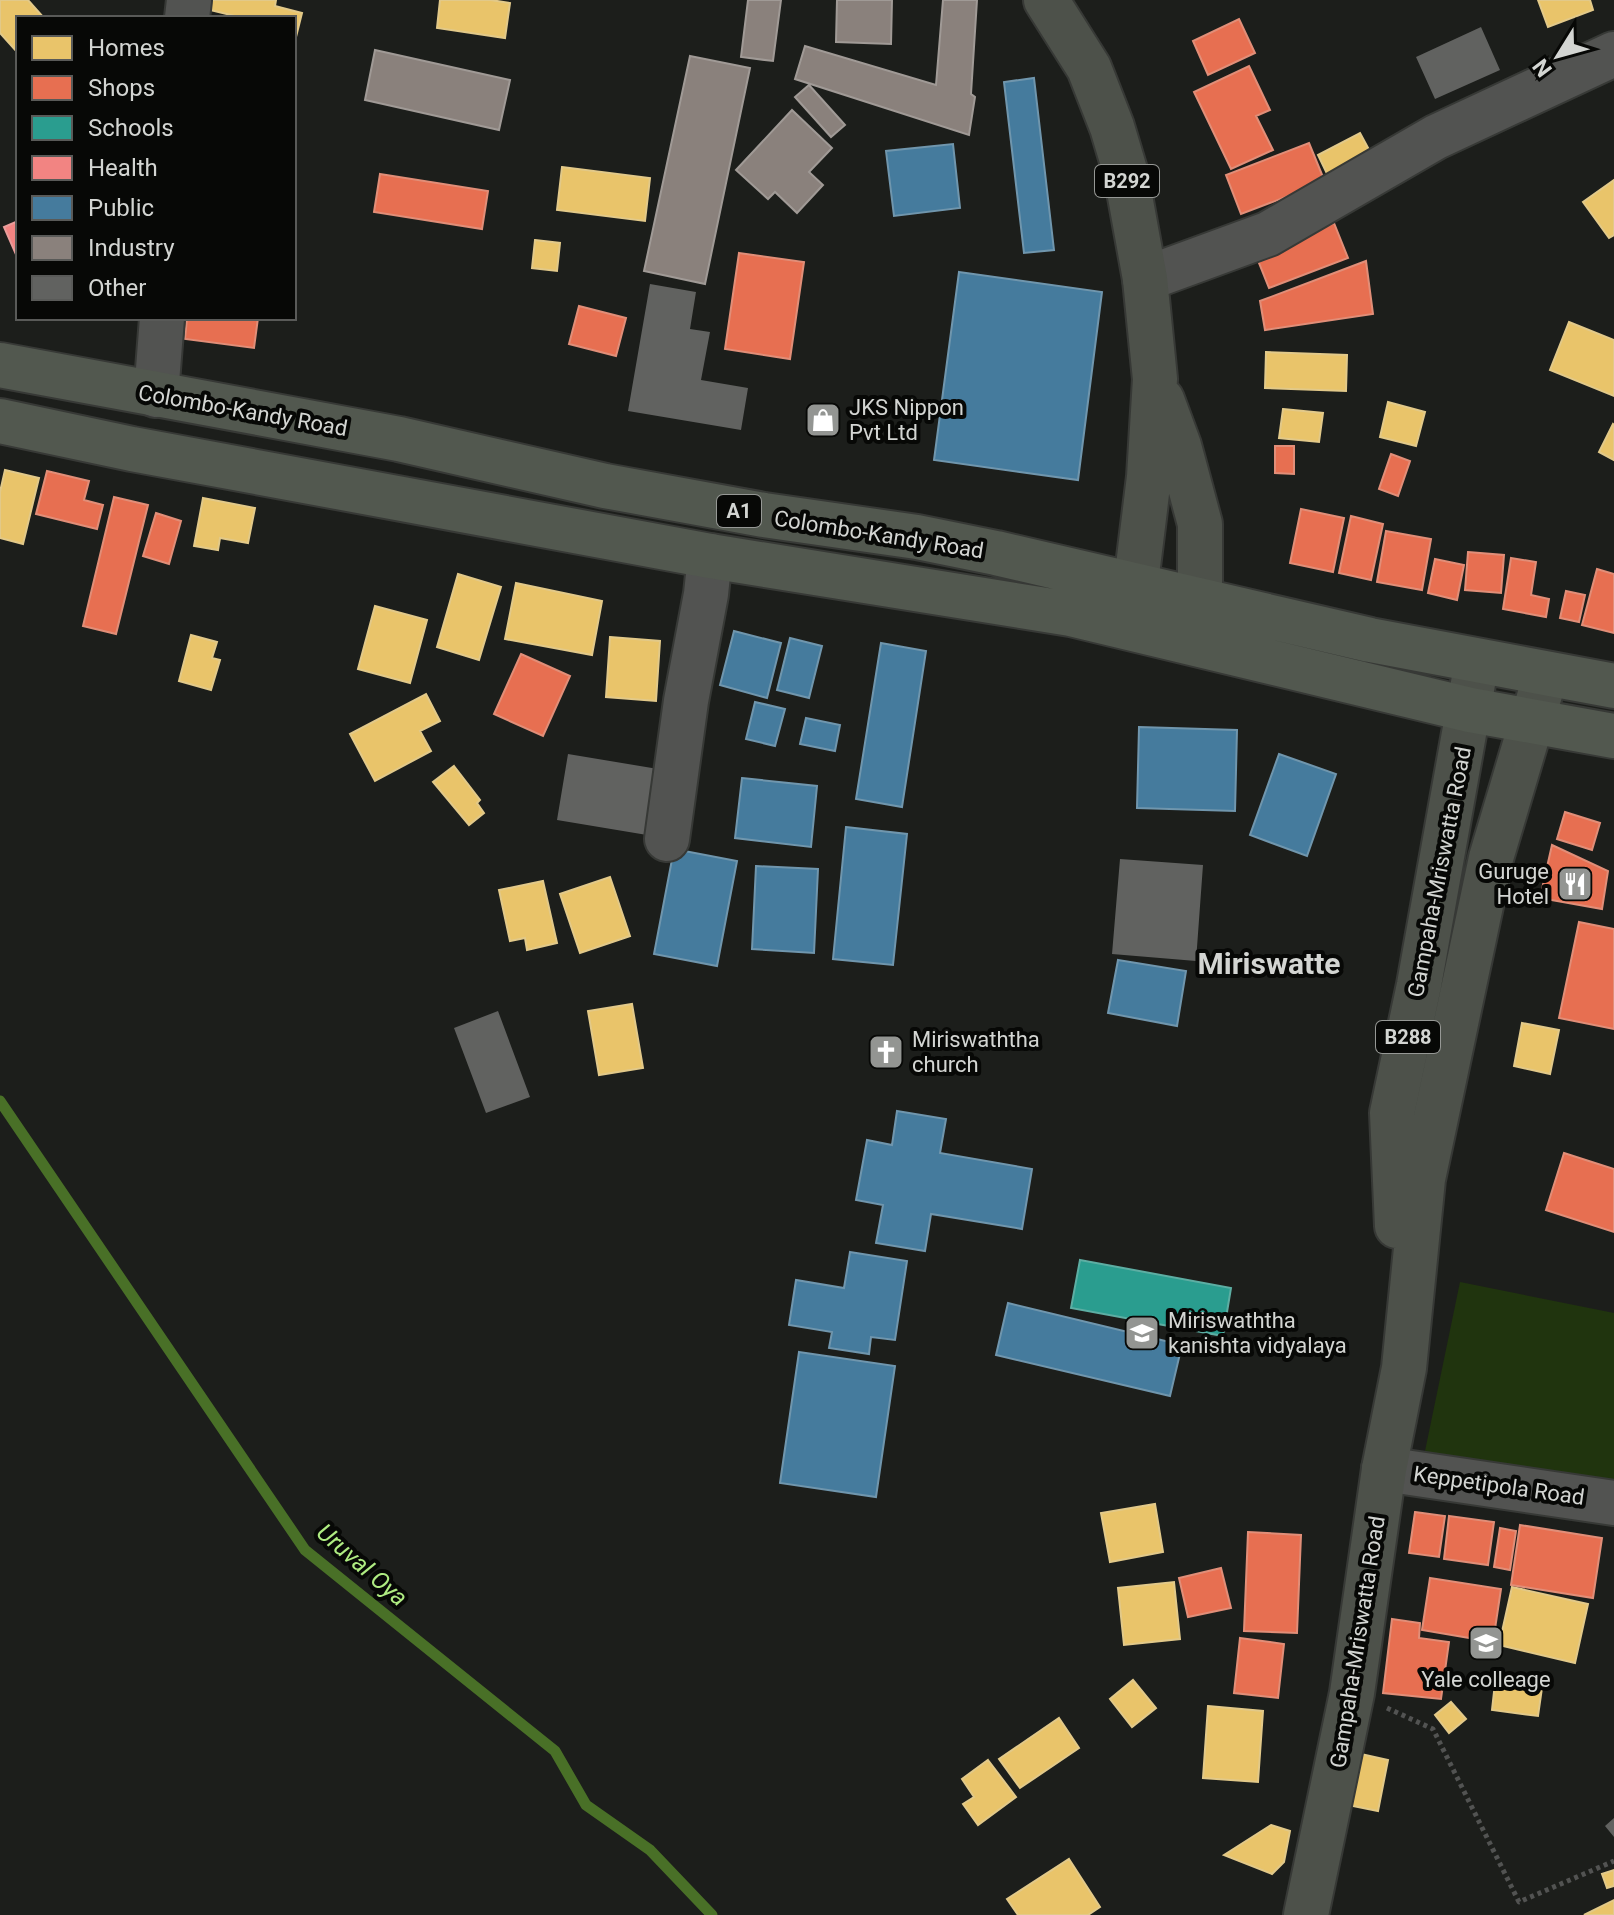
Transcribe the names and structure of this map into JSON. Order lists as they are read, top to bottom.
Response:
{
  "streets": {
    "highway": ["Colombo-Kandy Road", "A1"],
    "main road": ["B292", "Gampaha-Mriswatta Road", "B288"],
    "street": ["Keppetipola Road"]
  },
  "crossings": [
    ["B292", "Colombo-Kandy Road"],
    ["B292", "A1"],
    ["Colombo-Kandy Road", "Gampaha-Mriswatta Road"],
    ["A1", "Gampaha-Mriswatta Road"],
    ["Gampaha-Mriswatta Road", "Keppetipola Road"]
  ],
  "districts": ["Miriswatte"],
  "water": ["Uruval Oya"],
  "places": {
    "shop": ["JKS Nippon Pvt Ltd"],
    "restaurant": ["Guruge Hotel"],
    "church": ["Miriswaththa church"],
    "school or university": ["Miriswaththa kanishta vidyalaya", "Yale colleage"]
  },
  "legend": [
    "Homes",
    "Shops",
    "Schools",
    "Health",
    "Public",
    "Industry",
    "Other"
  ],
  "north": "bottom left"
}
